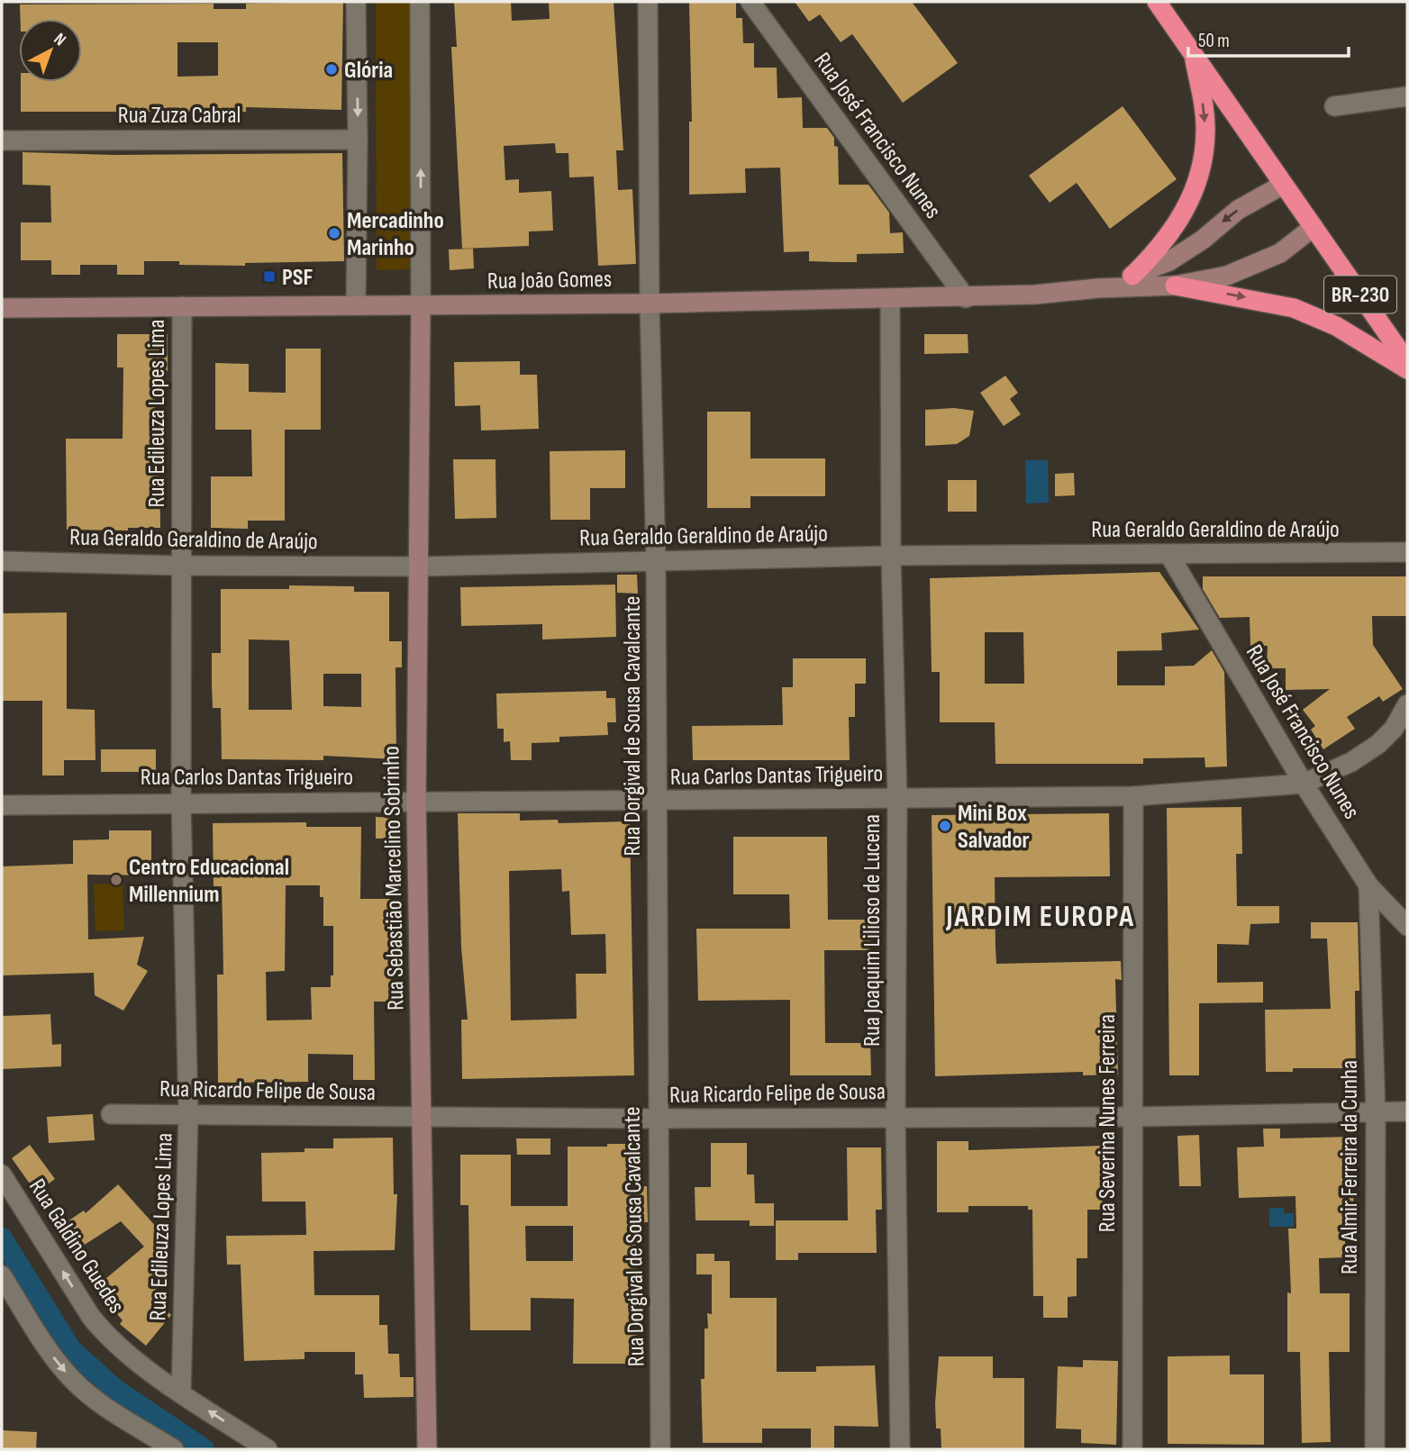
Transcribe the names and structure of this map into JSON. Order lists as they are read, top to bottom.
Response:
{
  "streets": {
    "highway": ["BR-230"],
    "street": [
      "Rua Zuza Cabral",
      "Rua José Francisco Nunes",
      "Rua João Gomes",
      "Rua Edileuza Lopes Lima",
      "Rua Geraldo Geraldino de Araújo",
      "Rua Dorgival de Sousa Cavalcante",
      "Rua Carlos Dantas Trigueiro",
      "Rua Sebastião Marcelino Sobrinho",
      "Rua Joaquim Lilioso de Lucena",
      "Rua Ricardo Felipe de Sousa",
      "Rua Severina Nunes Ferreira",
      "Rua Almir Ferreira da Cunha",
      "Rua Galdino Guedes"
    ]
  },
  "crossings": [
    ["Rua José Francisco Nunes", "Rua João Gomes"],
    ["Rua José Francisco Nunes", "Rua Geraldo Geraldino de Araújo"],
    ["Rua José Francisco Nunes", "Rua Carlos Dantas Trigueiro"],
    ["Rua José Francisco Nunes", "Rua Almir Ferreira da Cunha"],
    ["Rua João Gomes", "Rua Edileuza Lopes Lima"],
    ["Rua João Gomes", "Rua Dorgival de Sousa Cavalcante"],
    ["Rua João Gomes", "Rua Sebastião Marcelino Sobrinho"],
    ["Rua João Gomes", "Rua Joaquim Lilioso de Lucena"],
    ["Rua Edileuza Lopes Lima", "Rua Geraldo Geraldino de Araújo"],
    ["Rua Edileuza Lopes Lima", "Rua Carlos Dantas Trigueiro"],
    ["Rua Edileuza Lopes Lima", "Rua Ricardo Felipe de Sousa"],
    ["Rua Edileuza Lopes Lima", "Rua Galdino Guedes"],
    ["Rua Geraldo Geraldino de Araújo", "Rua Dorgival de Sousa Cavalcante"],
    ["Rua Geraldo Geraldino de Araújo", "Rua Sebastião Marcelino Sobrinho"],
    ["Rua Geraldo Geraldino de Araújo", "Rua Joaquim Lilioso de Lucena"],
    ["Rua Dorgival de Sousa Cavalcante", "Rua Carlos Dantas Trigueiro"],
    ["Rua Dorgival de Sousa Cavalcante", "Rua Ricardo Felipe de Sousa"],
    ["Rua Carlos Dantas Trigueiro", "Rua Sebastião Marcelino Sobrinho"],
    ["Rua Carlos Dantas Trigueiro", "Rua Joaquim Lilioso de Lucena"],
    ["Rua Carlos Dantas Trigueiro", "Rua Severina Nunes Ferreira"],
    ["Rua Sebastião Marcelino Sobrinho", "Rua Ricardo Felipe de Sousa"],
    ["Rua Joaquim Lilioso de Lucena", "Rua Ricardo Felipe de Sousa"],
    ["Rua Ricardo Felipe de Sousa", "Rua Severina Nunes Ferreira"],
    ["Rua Ricardo Felipe de Sousa", "Rua Almir Ferreira da Cunha"]
  ],
  "districts": ["JARDIM EUROPA"],
  "places": {
    "other": [
      "Glória",
      "Mercadinho Marinho",
      "Mini Box Salvador",
      "Centro Educacional Millennium"
    ],
    "transit": ["PSF"]
  },
  "scale_bar": "50 m",
  "north": "top right"
}
